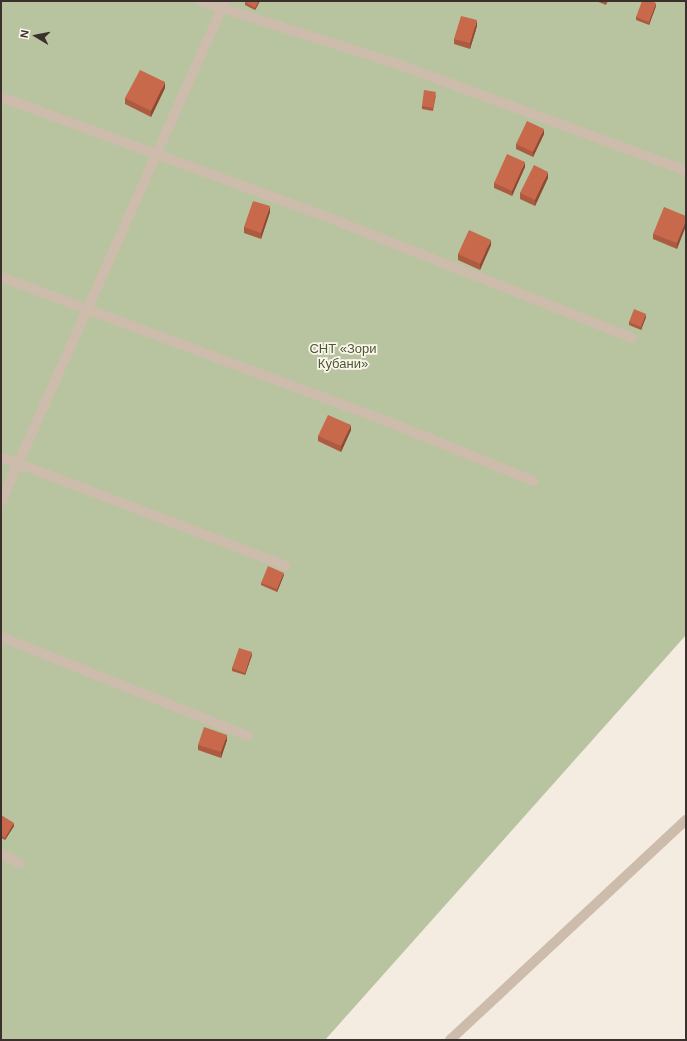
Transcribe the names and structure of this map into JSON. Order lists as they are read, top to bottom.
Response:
{
  "parks": ["СНТ «Зори Кубани»"],
  "north": "left"
}
